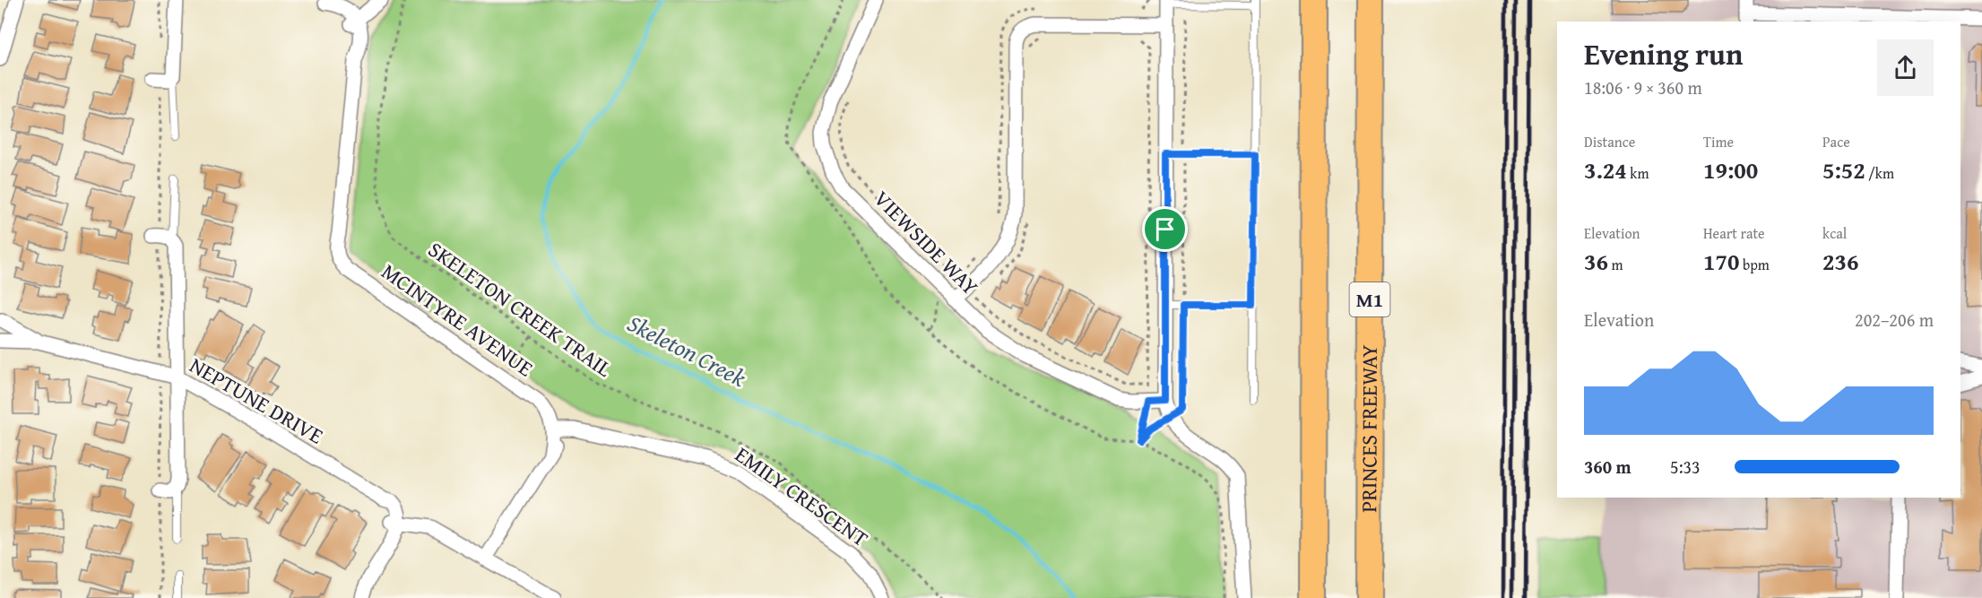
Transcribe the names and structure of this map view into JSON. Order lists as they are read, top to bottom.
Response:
{
  "streets": {
    "highway": ["M1", "PRINCES FREEWAY"],
    "street": [
      "VIEWSIDE WAY",
      "MCINTYRE AVENUE",
      "NEPTUNE DRIVE",
      "EMILY CRESCENT"
    ],
    "path": ["SKELETON CREEK TRAIL"]
  },
  "crossings": [
    ["MCINTYRE AVENUE", "EMILY CRESCENT"]
  ],
  "water": ["Skeleton Creek"],
  "page": {
    "heading": ["Evening run", "18:06 · 9 × 360 m"],
    "stats": [
      ["Distance", "3.24 km"],
      ["Time", "19:00"],
      ["Pace", "5:52 /km"],
      ["Elevation", "36 m"],
      ["Heart rate", "170 bpm"],
      ["kcal", "236"]
    ],
    "chart": ["Elevation", "202–206 m"],
    "list": [
      {
        "name": "360 m",
        "note": "5:33"
      }
    ]
  }
}
